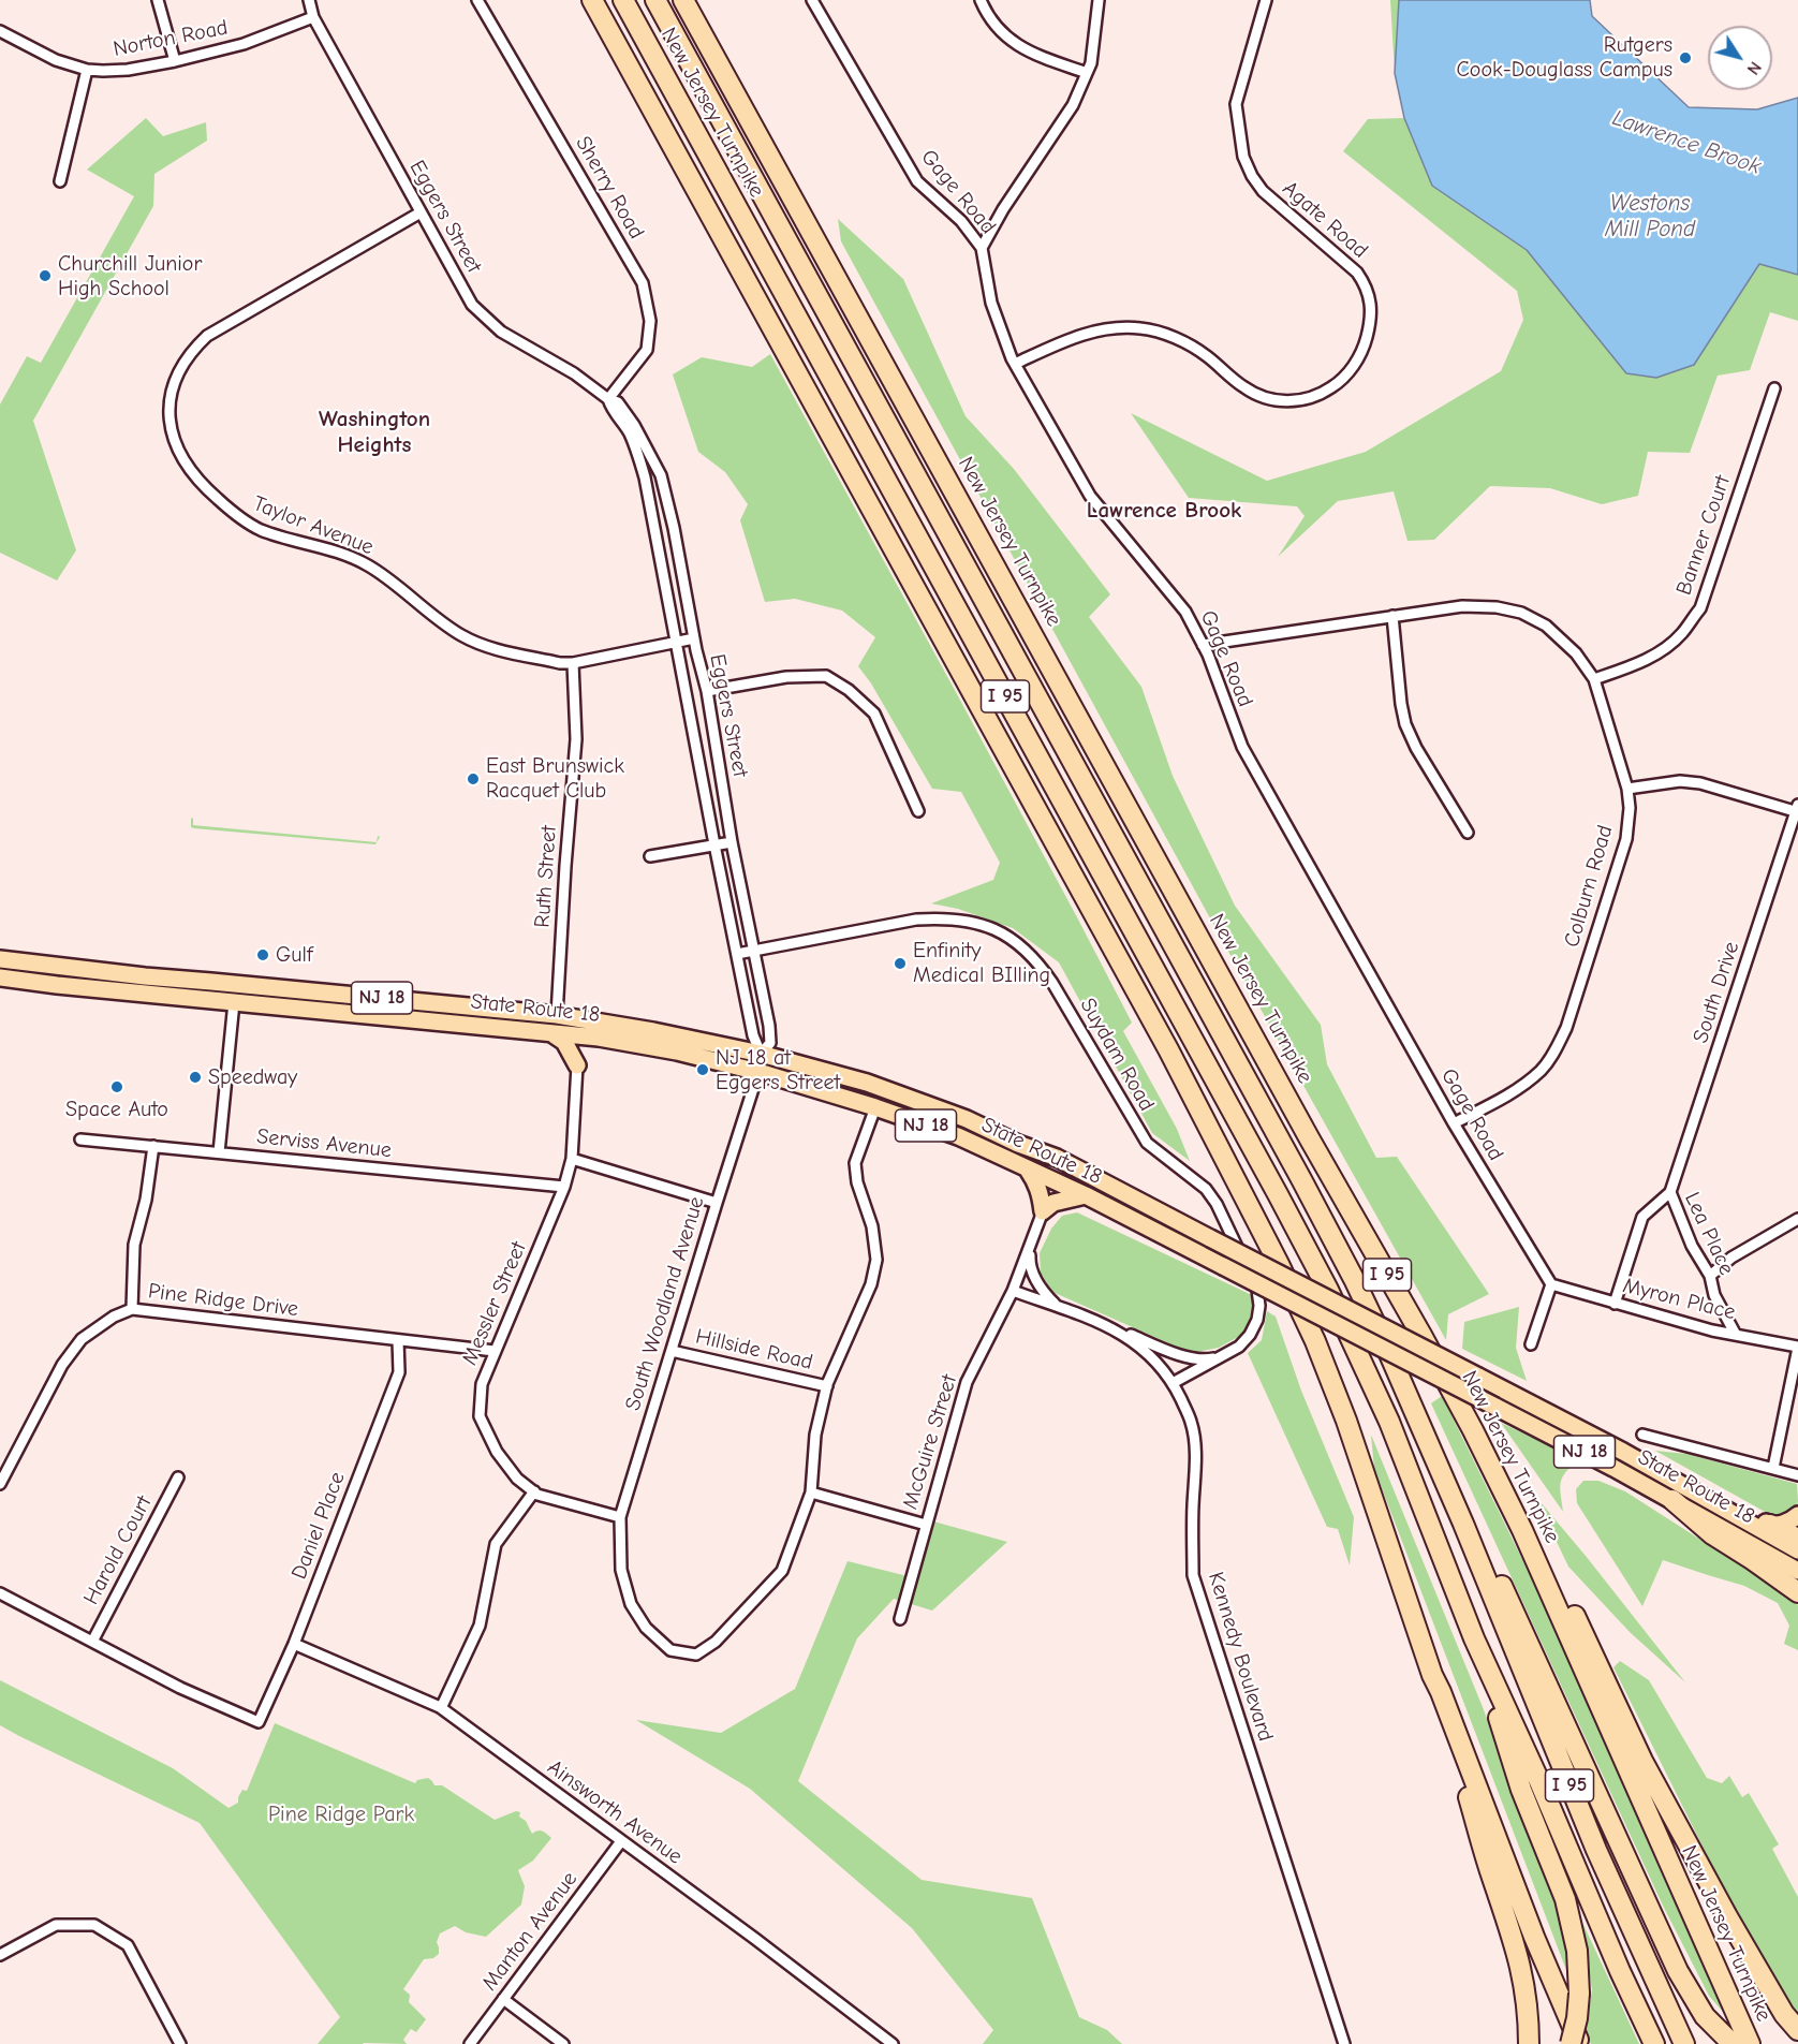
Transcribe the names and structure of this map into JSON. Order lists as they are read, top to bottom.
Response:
{
  "streets": {
    "highway": [
      "New Jersey Turnpike",
      "I 95",
      "NJ 18",
      "State Route 18"
    ],
    "street": [
      "Norton Road",
      "Sherry Road",
      "Gage Road",
      "Eggers Street",
      "Agate Road",
      "Taylor Avenue",
      "Banner Court",
      "Ruth Street",
      "Colburn Road",
      "South Drive",
      "Suydam Road",
      "Serviss Avenue",
      "Lea Place",
      "Myron Place",
      "Pine Ridge Drive",
      "Messler Street",
      "South Woodland Avenue",
      "Hillside Road",
      "McGuire Street",
      "Daniel Place",
      "Harold Court",
      "Kennedy Boulevard",
      "Ainsworth Avenue",
      "Manton Avenue"
    ]
  },
  "crossings": [
    ["Norton Road", "Eggers Street"],
    ["Sherry Road", "Eggers Street"],
    ["Gage Road", "Agate Road"],
    ["Gage Road", "Colburn Road"],
    ["Gage Road", "Myron Place"],
    ["Eggers Street", "Taylor Avenue"],
    ["Eggers Street", "State Route 18"],
    ["Eggers Street", "Suydam Road"],
    ["Eggers Street", "South Woodland Avenue"],
    ["Taylor Avenue", "Ruth Street"],
    ["Banner Court", "Colburn Road"],
    ["Ruth Street", "State Route 18"],
    ["South Drive", "Lea Place"],
    ["State Route 18", "South Woodland Avenue"],
    ["Suydam Road", "Kennedy Boulevard"],
    ["Serviss Avenue", "Messler Street"],
    ["Lea Place", "Myron Place"],
    ["Pine Ridge Drive", "Messler Street"],
    ["Pine Ridge Drive", "Daniel Place"],
    ["Messler Street", "South Woodland Avenue"],
    ["South Woodland Avenue", "Hillside Road"],
    ["McGuire Street", "Kennedy Boulevard"],
    ["Daniel Place", "Harold Court"],
    ["Daniel Place", "Ainsworth Avenue"],
    ["Ainsworth Avenue", "Manton Avenue"]
  ],
  "districts": ["Washington Heights", "Lawrence Brook"],
  "water": ["Lawrence Brook", "Westons Mill Pond"],
  "parks": ["Pine Ridge Park"],
  "places": [
    "Rutgers Cook-Douglass Campus",
    "Churchill Junior High School",
    "East Brunswick Racquet Club",
    "Gulf",
    "Enfinity Medical BIlling",
    "NJ 18 at Eggers Street",
    "Speedway",
    "Space Auto"
  ],
  "north": "bottom right"
}
